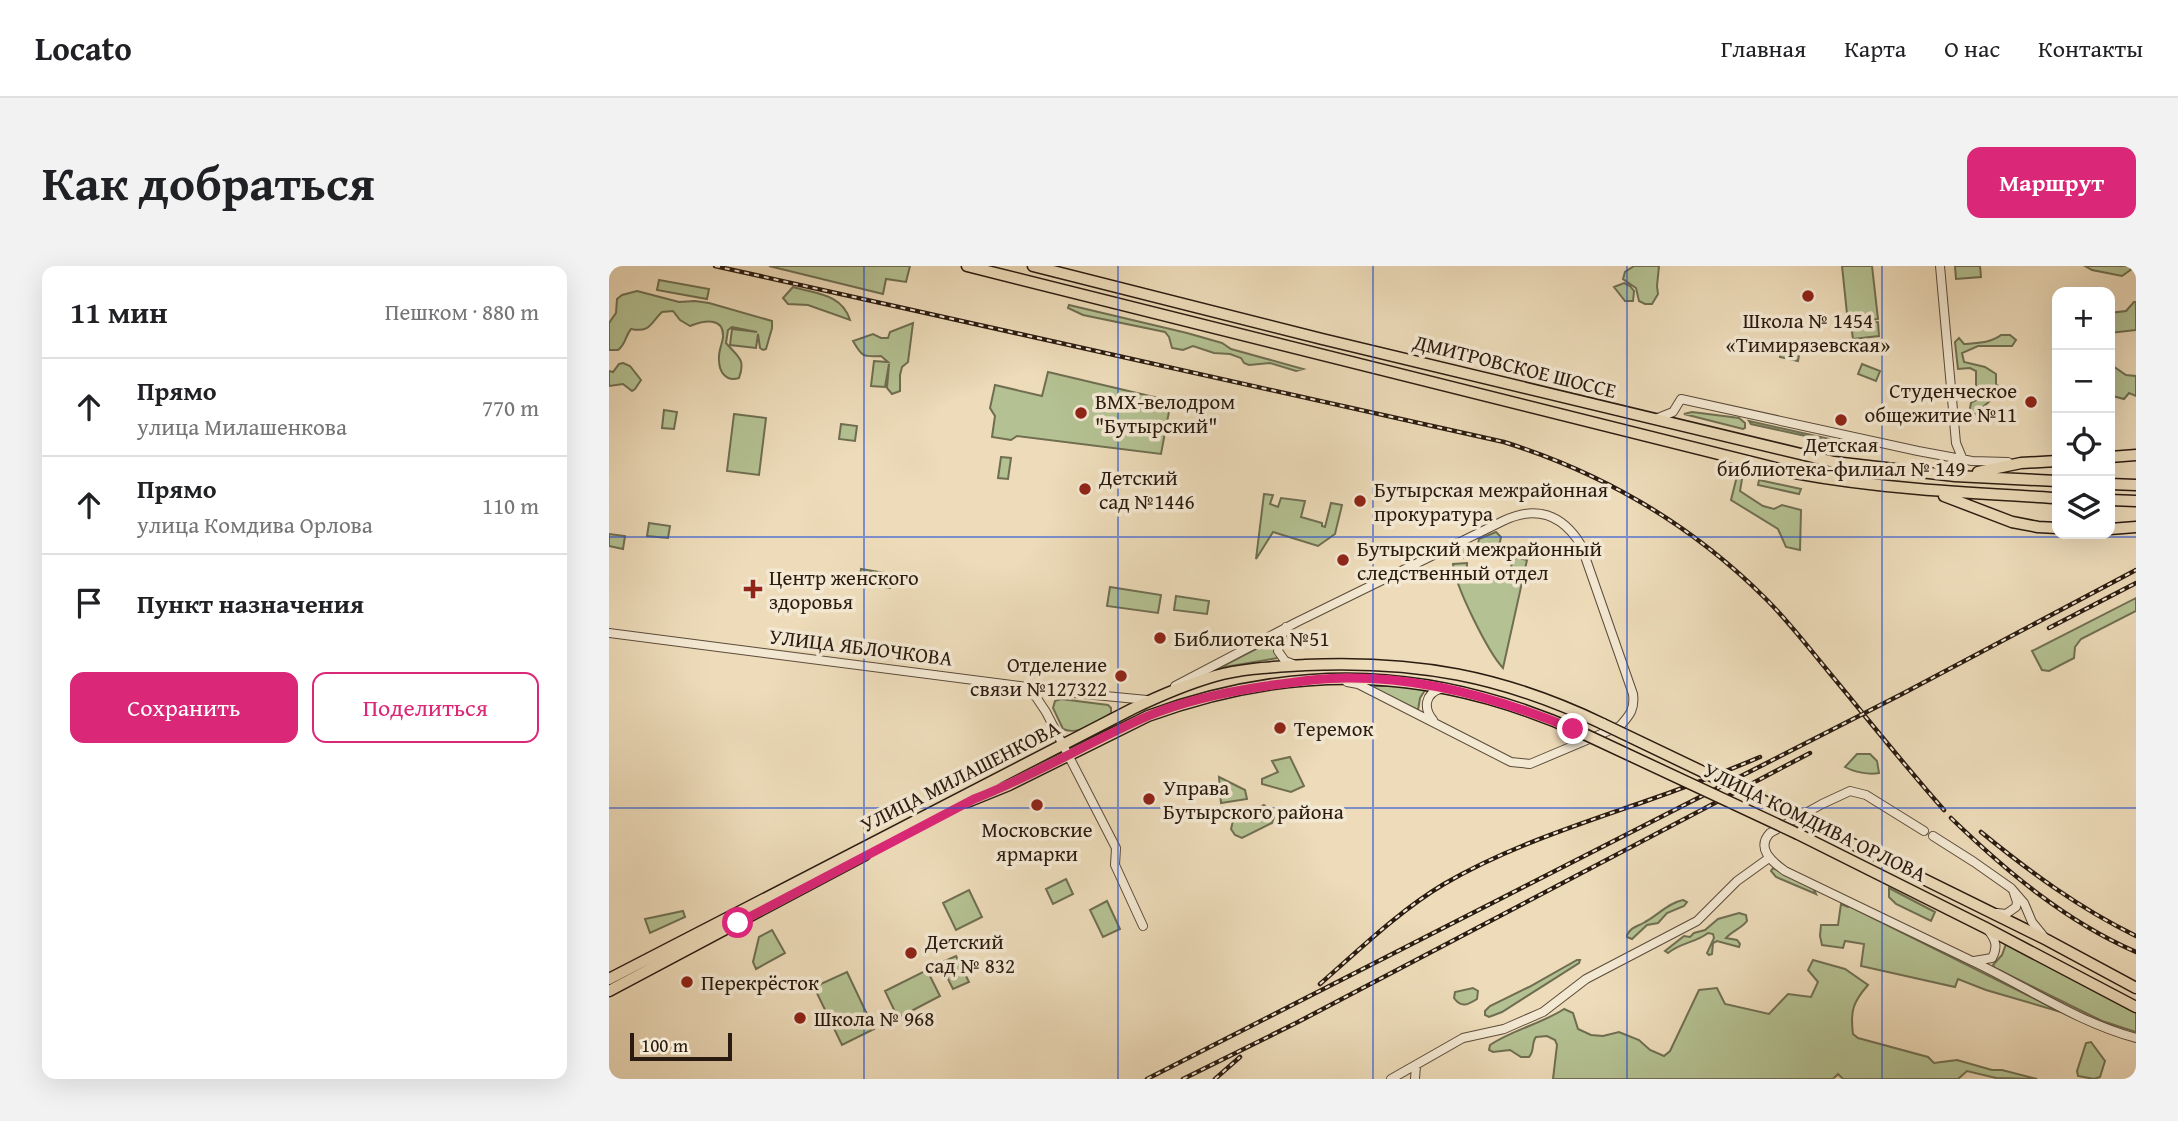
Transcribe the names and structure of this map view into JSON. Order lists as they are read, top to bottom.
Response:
{
  "streets": {
    "main road": ["ДМИТРОВСКОЕ ШОССЕ", "УЛИЦА МИЛАШЕНКОВА", "УЛИЦА КОМДИВА ОРЛОВА"],
    "street": ["УЛИЦА ЯБЛОЧКОВА"]
  },
  "crossings": [
    ["УЛИЦА ЯБЛОЧКОВА", "УЛИЦА МИЛАШЕНКОВА"],
    ["УЛИЦА МИЛАШЕНКОВА", "УЛИЦА КОМДИВА ОРЛОВА"]
  ],
  "places": {
    "other": [
      "Школа № 1454 «Тимирязевская»",
      "Студенческое общежитие №11",
      "BMX-велодром \"Бутырский\"",
      "Детская библиотека-филиал № 149",
      "Детский сад №1446",
      "Бутырская межрайонная прокуратура",
      "Бутырский межрайонный следственный отдел",
      "Библиотека №51",
      "Отделение связи №127322",
      "Теремок",
      "Управа Бутырского района",
      "Московские ярмарки",
      "Детский сад № 832",
      "Перекрёсток",
      "Школа № 968"
    ],
    "health": ["Центр женского здоровья"]
  },
  "scale_bar": "100 m",
  "page": {
    "header": "Locato",
    "nav": [
      "Главная",
      "Карта",
      "О нас",
      "Контакты"
    ],
    "title": "Как добраться",
    "buttons": [
      "Маршрут",
      ["Сохранить", "Поделиться"]
    ],
    "heading": ["11 мин", "Пешком · 880 m"],
    "map_buttons": ["+", "−"],
    "list": [
      ["Прямо", "улица Милашенкова", "770 m"],
      ["Прямо", "улица Комдива Орлова", "110 m"],
      "Пункт назначения"
    ],
    "scale": "100 m"
  }
}
